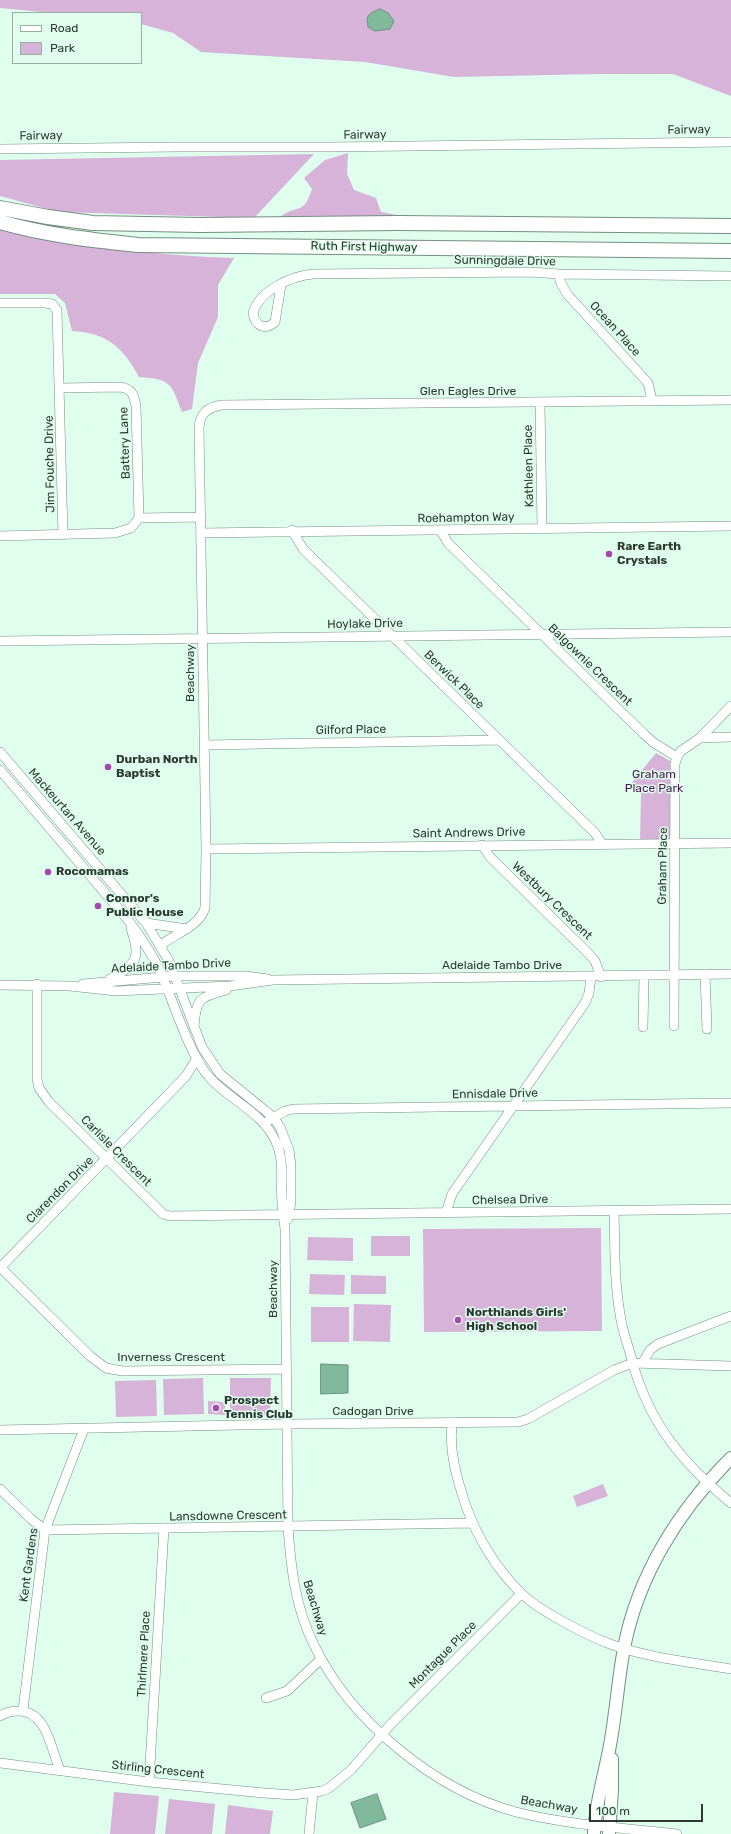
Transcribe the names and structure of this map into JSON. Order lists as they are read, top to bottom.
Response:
{
  "streets": {
    "highway": ["Ruth First Highway"],
    "street": [
      "Fairway",
      "Sunningdale Drive",
      "Ocean Place",
      "Glen Eagles Drive",
      "Battery Lane",
      "Jim Fouche Drive",
      "Kathleen Place",
      "Roehampton Way",
      "Hoylake Drive",
      "Balgownie Crescent",
      "Beachway",
      "Berwick Place",
      "Gilford Place",
      "Mackeurtan Avenue",
      "Saint Andrews Drive",
      "Graham Place",
      "Westbury Crescent",
      "Adelaide Tambo Drive",
      "Ennisdale Drive",
      "Carlisle Crescent",
      "Clarendon Drive",
      "Chelsea Drive",
      "Inverness Crescent",
      "Cadogan Drive",
      "Lansdowne Crescent",
      "Kent Gardens",
      "Thirlmere Place",
      "Montague Place",
      "Stirling Crescent"
    ]
  },
  "crossings": [
    ["Sunningdale Drive", "Ocean Place"],
    ["Ocean Place", "Glen Eagles Drive"],
    ["Glen Eagles Drive", "Kathleen Place"],
    ["Glen Eagles Drive", "Beachway"],
    ["Battery Lane", "Jim Fouche Drive"],
    ["Kathleen Place", "Roehampton Way"],
    ["Roehampton Way", "Balgownie Crescent"],
    ["Roehampton Way", "Beachway"],
    ["Roehampton Way", "Berwick Place"],
    ["Hoylake Drive", "Balgownie Crescent"],
    ["Hoylake Drive", "Beachway"],
    ["Hoylake Drive", "Berwick Place"],
    ["Balgownie Crescent", "Graham Place"],
    ["Beachway", "Gilford Place"],
    ["Beachway", "Mackeurtan Avenue"],
    ["Beachway", "Saint Andrews Drive"],
    ["Beachway", "Adelaide Tambo Drive"],
    ["Beachway", "Ennisdale Drive"],
    ["Beachway", "Carlisle Crescent"],
    ["Beachway", "Clarendon Drive"],
    ["Beachway", "Chelsea Drive"],
    ["Beachway", "Inverness Crescent"],
    ["Beachway", "Cadogan Drive"],
    ["Beachway", "Lansdowne Crescent"],
    ["Beachway", "Montague Place"],
    ["Beachway", "Stirling Crescent"],
    ["Berwick Place", "Gilford Place"],
    ["Berwick Place", "Saint Andrews Drive"],
    ["Mackeurtan Avenue", "Adelaide Tambo Drive"],
    ["Saint Andrews Drive", "Graham Place"],
    ["Saint Andrews Drive", "Westbury Crescent"],
    ["Graham Place", "Adelaide Tambo Drive"],
    ["Westbury Crescent", "Adelaide Tambo Drive"],
    ["Adelaide Tambo Drive", "Carlisle Crescent"],
    ["Carlisle Crescent", "Clarendon Drive"],
    ["Carlisle Crescent", "Chelsea Drive"],
    ["Clarendon Drive", "Inverness Crescent"],
    ["Cadogan Drive", "Kent Gardens"],
    ["Lansdowne Crescent", "Kent Gardens"],
    ["Lansdowne Crescent", "Thirlmere Place"],
    ["Thirlmere Place", "Stirling Crescent"],
    ["Montague Place", "Stirling Crescent"]
  ],
  "parks": ["Graham Place Park"],
  "places": [
    "Rare Earth Crystals",
    "Durban North Baptist",
    "Rocomamas",
    "Connor's Public House",
    "Northlands Girls' High School",
    "Prospect Tennis Club"
  ],
  "legend": ["Road", "Park"],
  "scale_bar": "100 m"
}
